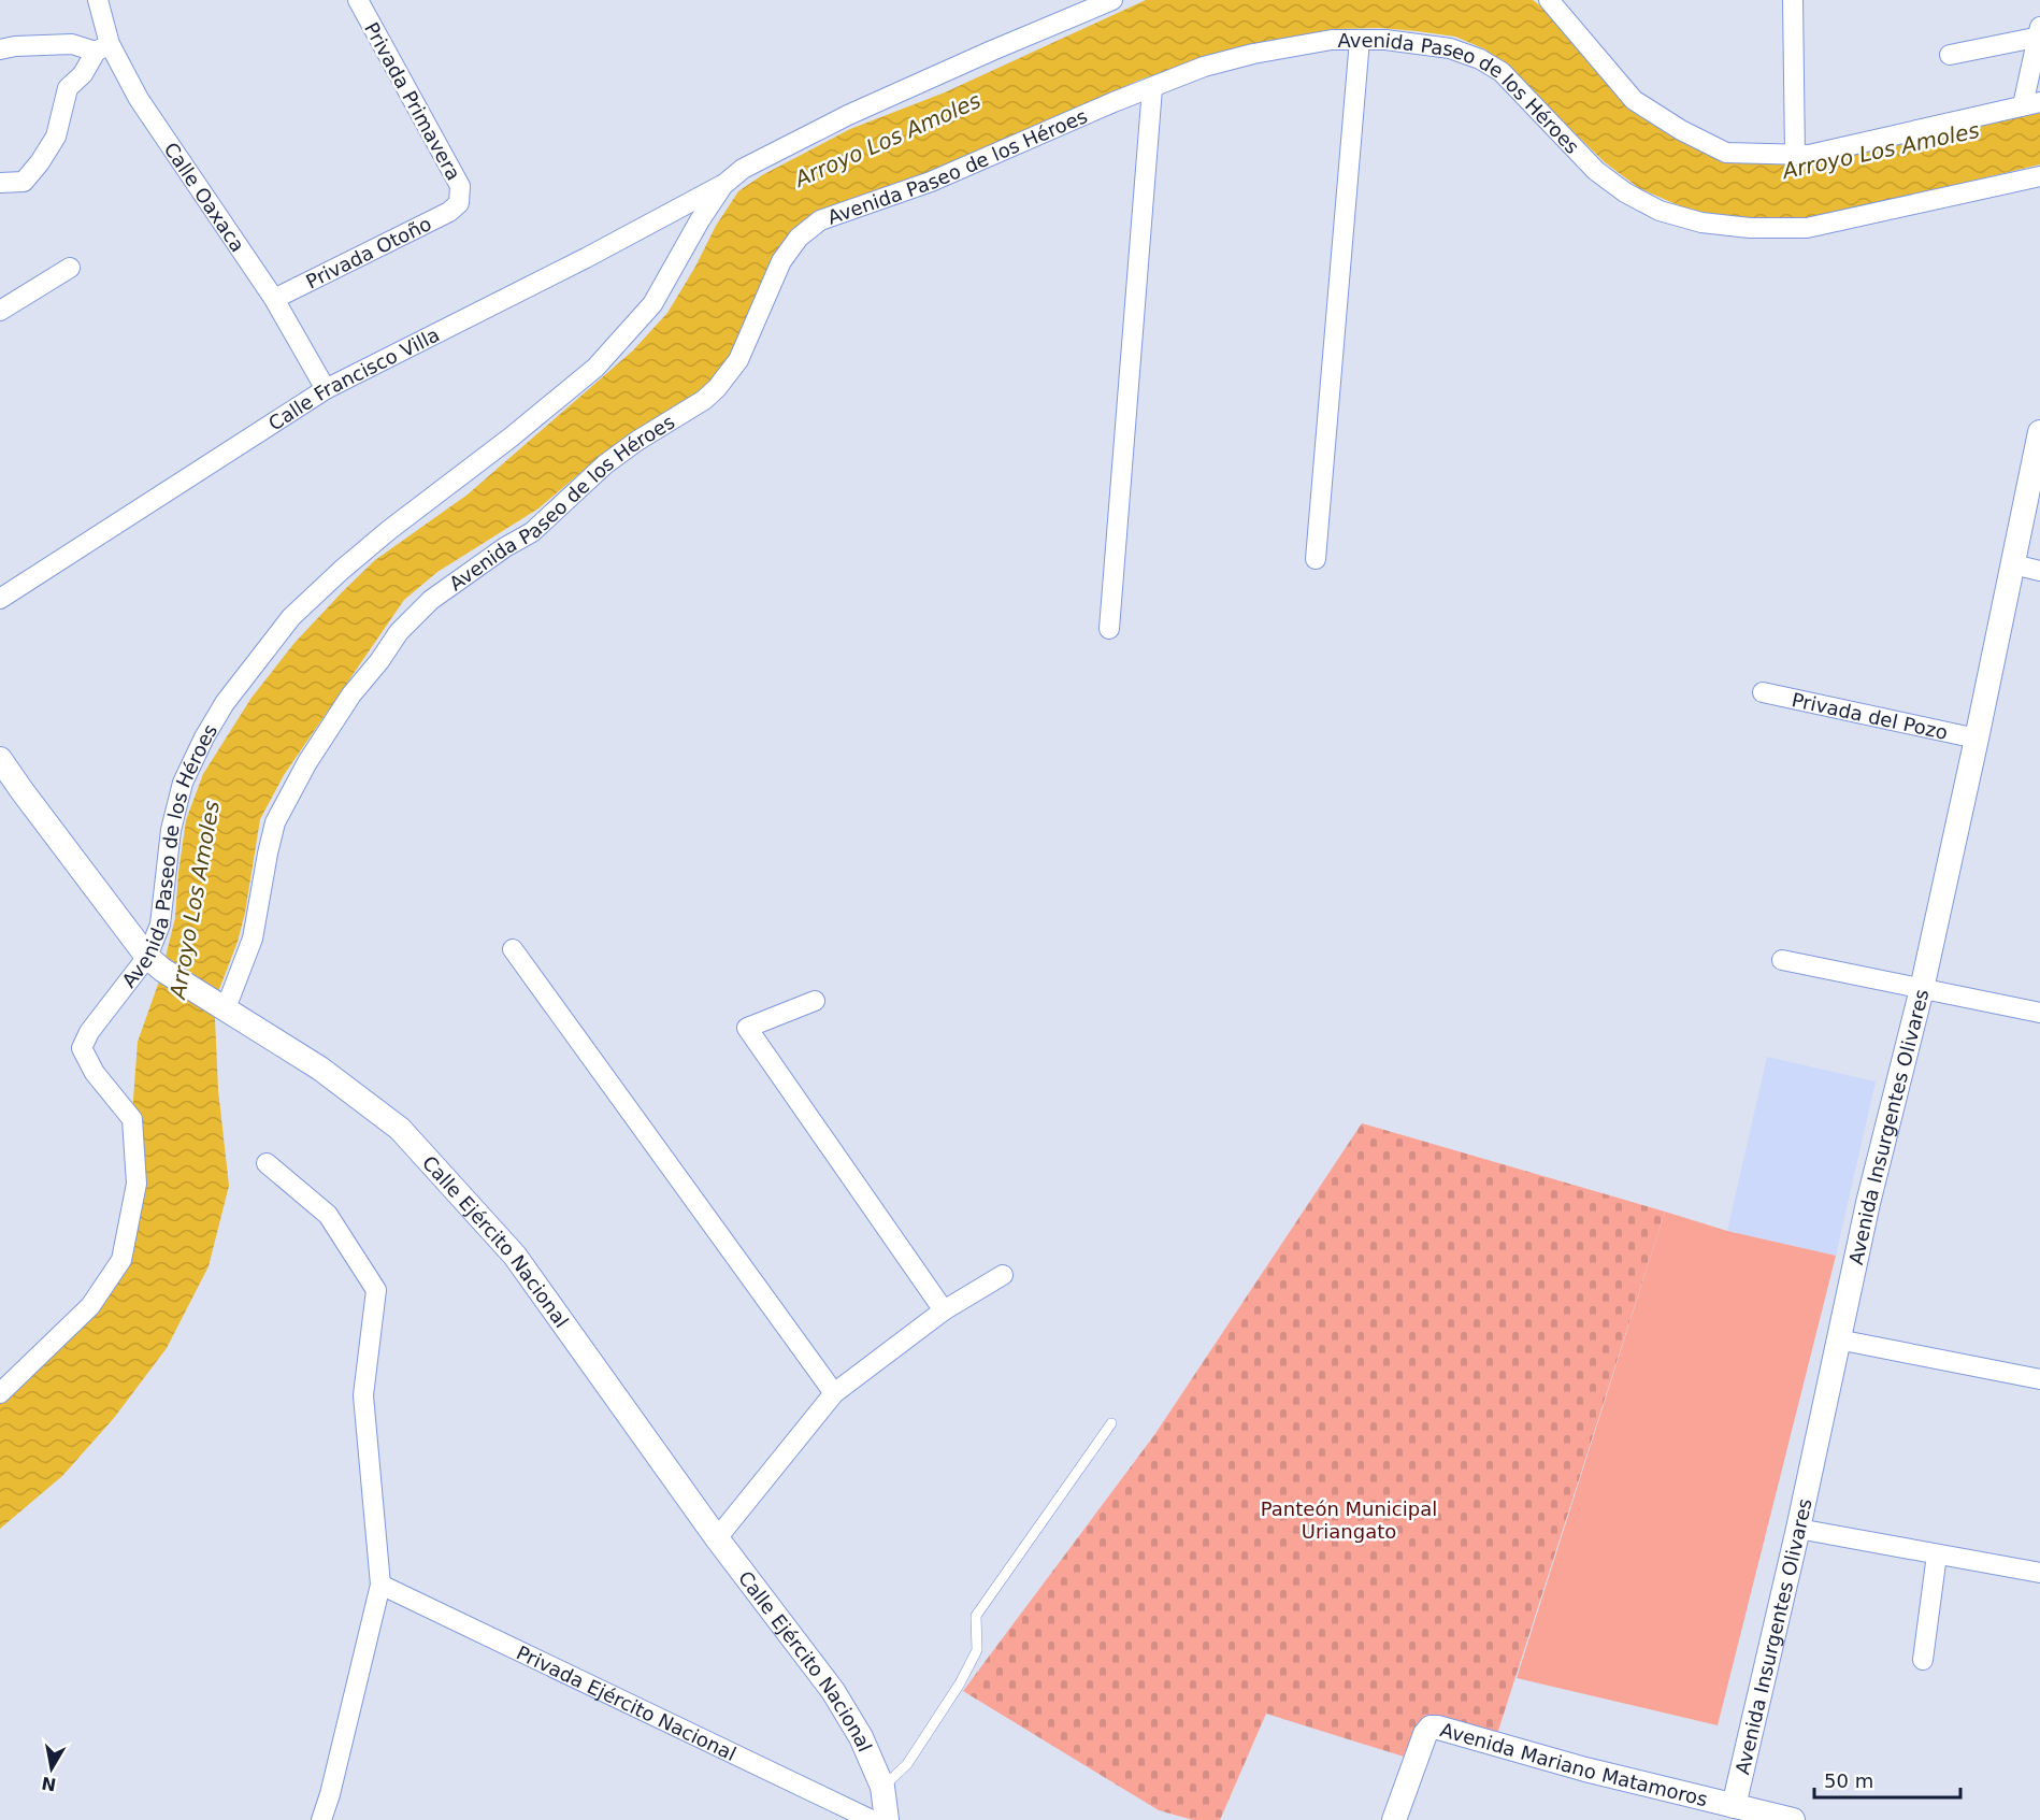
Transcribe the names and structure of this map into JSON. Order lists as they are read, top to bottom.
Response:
{
  "streets": {
    "street": [
      "Avenida Paseo de los Héroes",
      "Privada Primavera",
      "Calle Oaxaca",
      "Privada Otoño",
      "Calle Francisco Villa",
      "Privada del Pozo",
      "Avenida Insurgentes Olivares",
      "Calle Ejército Nacional",
      "Privada Ejército Nacional",
      "Avenida Mariano Matamoros"
    ]
  },
  "crossings": [
    ["Avenida Paseo de los Héroes", "Calle Francisco Villa"],
    ["Avenida Paseo de los Héroes", "Calle Ejército Nacional"],
    ["Privada Primavera", "Privada Otoño"],
    ["Calle Oaxaca", "Privada Otoño"],
    ["Calle Oaxaca", "Calle Francisco Villa"],
    ["Privada del Pozo", "Avenida Insurgentes Olivares"],
    ["Avenida Insurgentes Olivares", "Avenida Mariano Matamoros"]
  ],
  "water": ["Arroyo Los Amoles"],
  "parks": ["Panteón Municipal Uriangato"],
  "scale_bar": "50 m",
  "north": "bottom"
}
